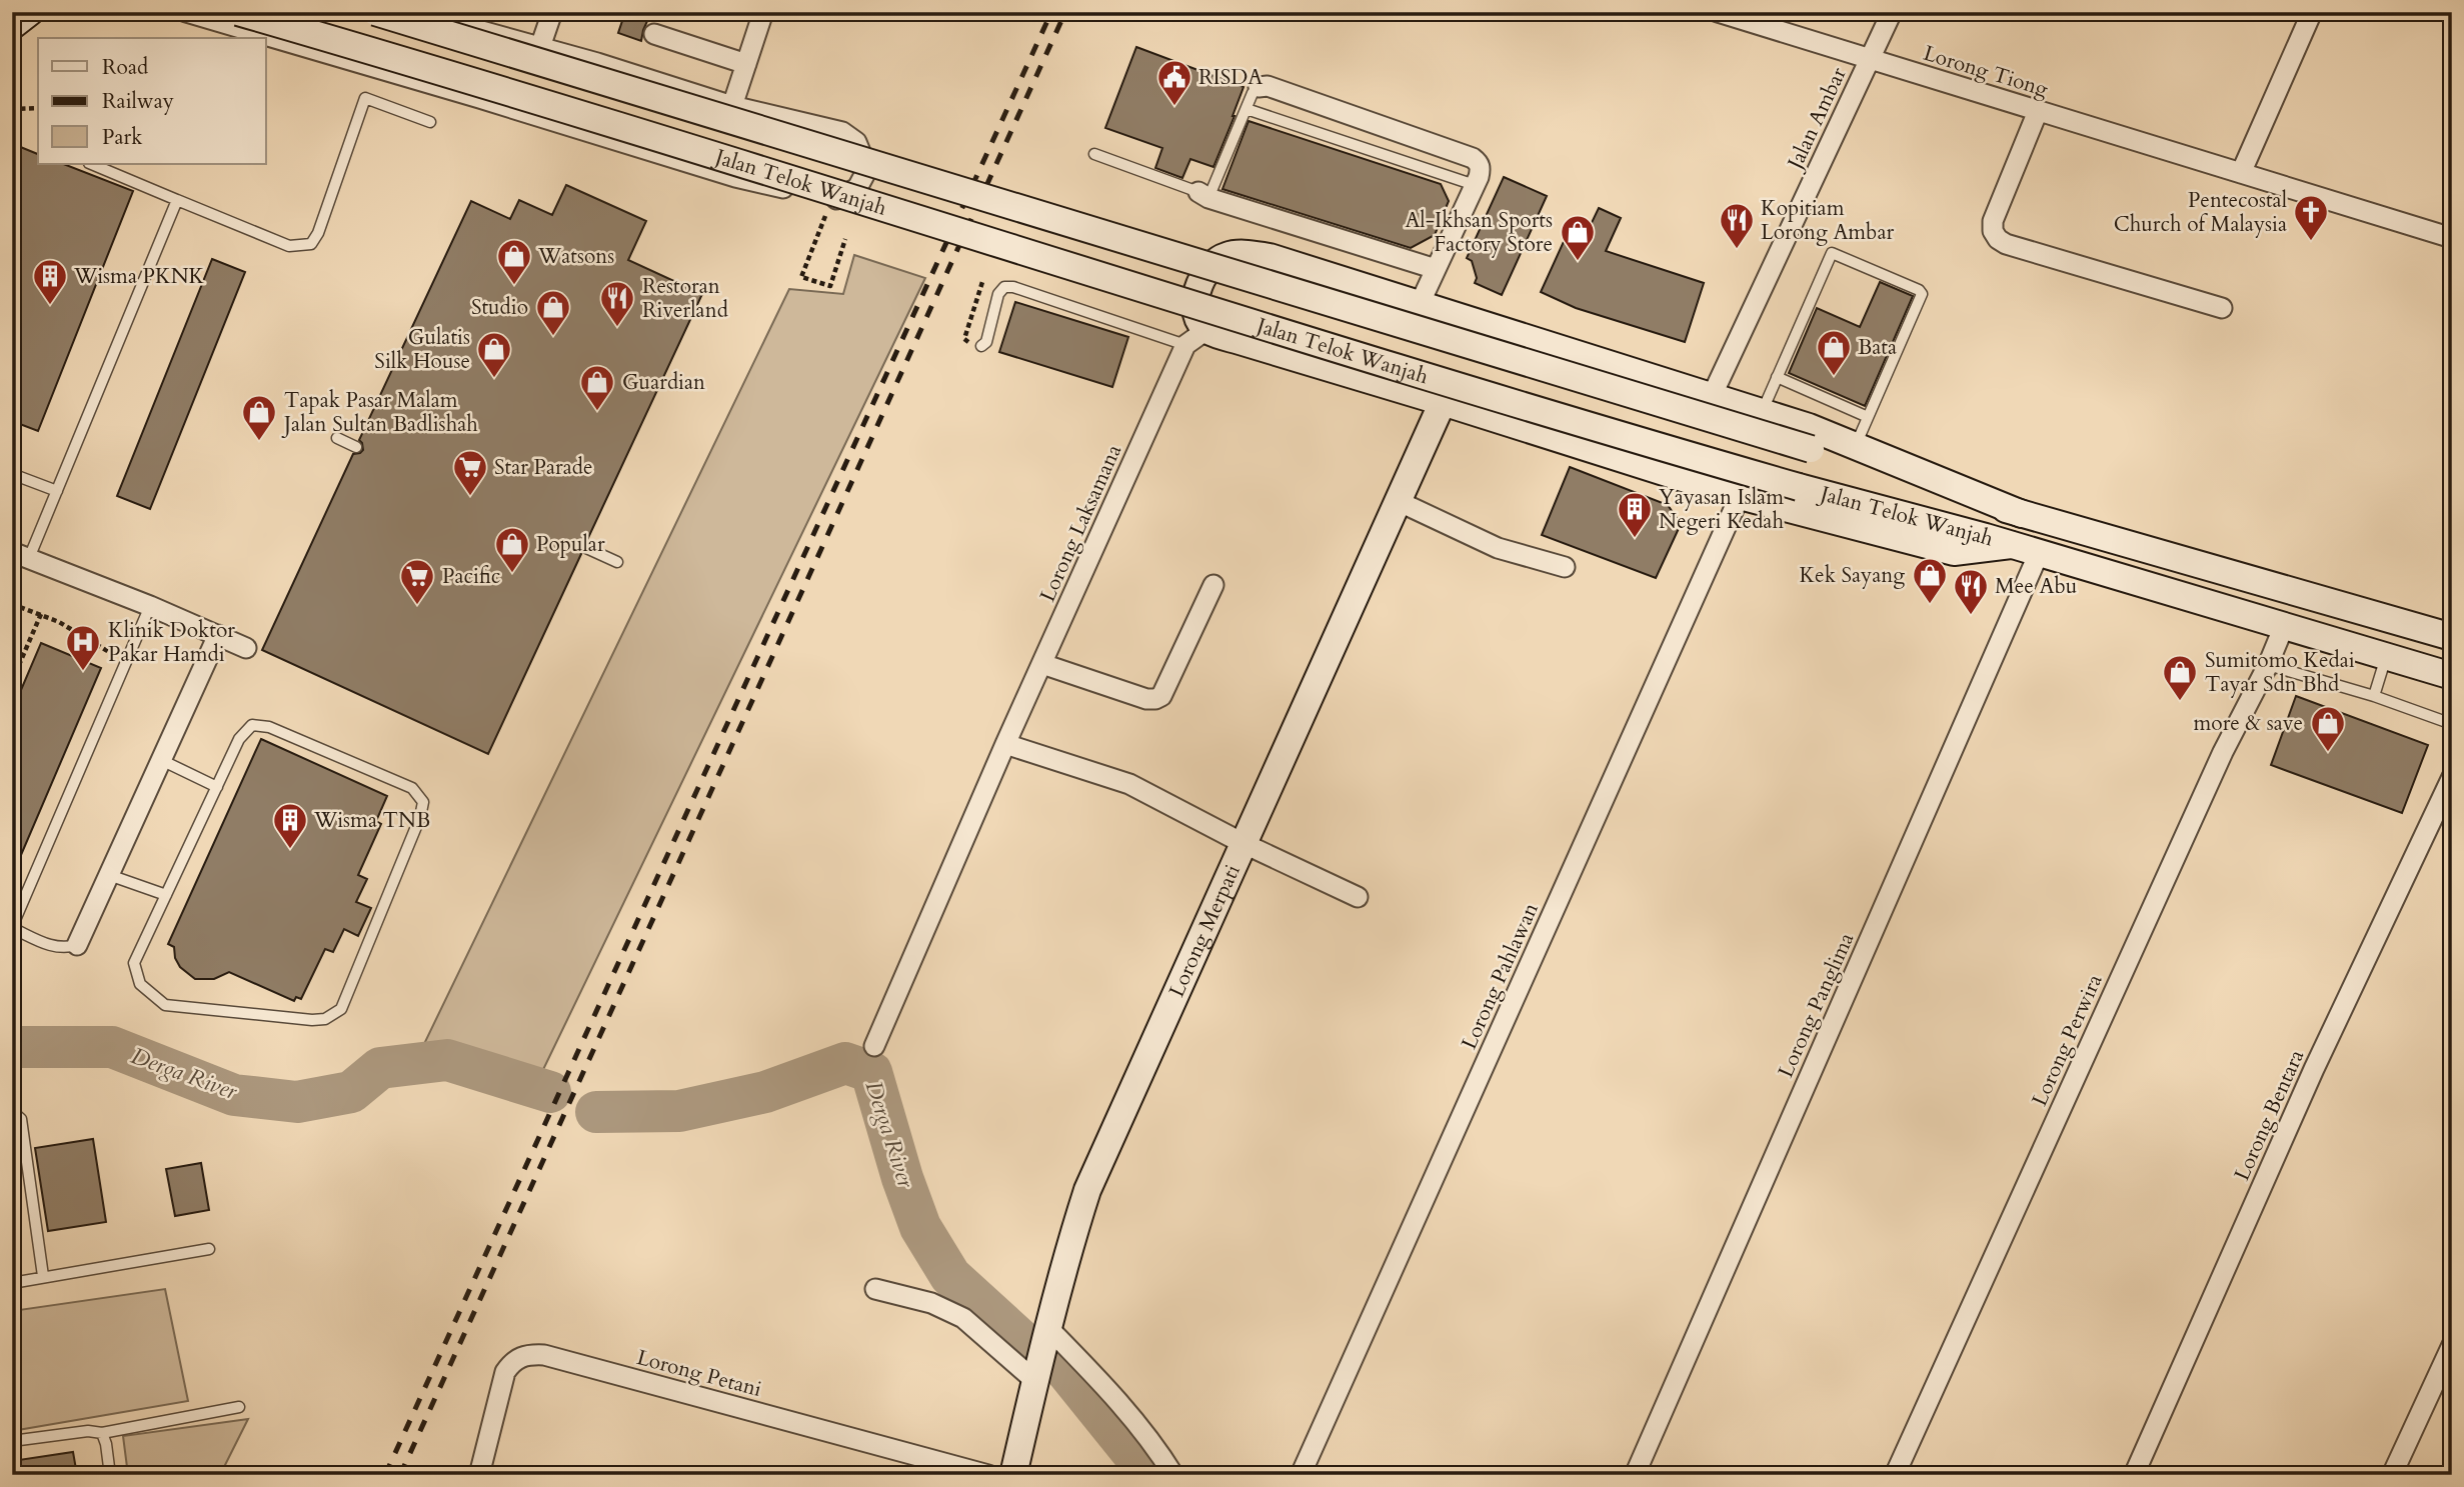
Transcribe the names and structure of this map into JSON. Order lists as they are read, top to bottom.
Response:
{
  "streets": {
    "main road": ["Jalan Telok Wanjah", "Lorong Merpati"],
    "street": [
      "Lorong Tiong",
      "Jalan Ambar",
      "Lorong Laksamana",
      "Lorong Pahlawan",
      "Lorong Panglima",
      "Lorong Perwira",
      "Lorong Bentara",
      "Lorong Petani"
    ]
  },
  "crossings": [
    ["Lorong Tiong", "Jalan Ambar"],
    ["Jalan Telok Wanjah", "Lorong Panglima"],
    ["Jalan Telok Wanjah", "Lorong Perwira"]
  ],
  "water": ["Derga River"],
  "places": {
    "public building": ["RISDA"],
    "church": ["Pentecostal Church of Malaysia"],
    "restaurant": ["Kopitiam Lorong Ambar", "Restoran Riverland", "Mee Abu"],
    "shop": [
      "Al-Ikhsan Sports Factory Store",
      "Watsons",
      "Studio",
      "Bata",
      "Gulatis Silk House",
      "Guardian",
      "Tapak Pasar Malam Jalan Sultan Badlishah",
      "Popular",
      "Kek Sayang",
      "Sumitomo Kedai Tayar Sdn Bhd",
      "more & save"
    ],
    "building": ["Wisma PKNK", "Yayasan Islam Negeri Kedah", "Wisma TNB"],
    "supermarket": ["Star Parade", "Pacific"],
    "hospital": ["Klinik Doktor Pakar Hamdi"]
  },
  "legend": ["Road", "Railway", "Park"]
}
